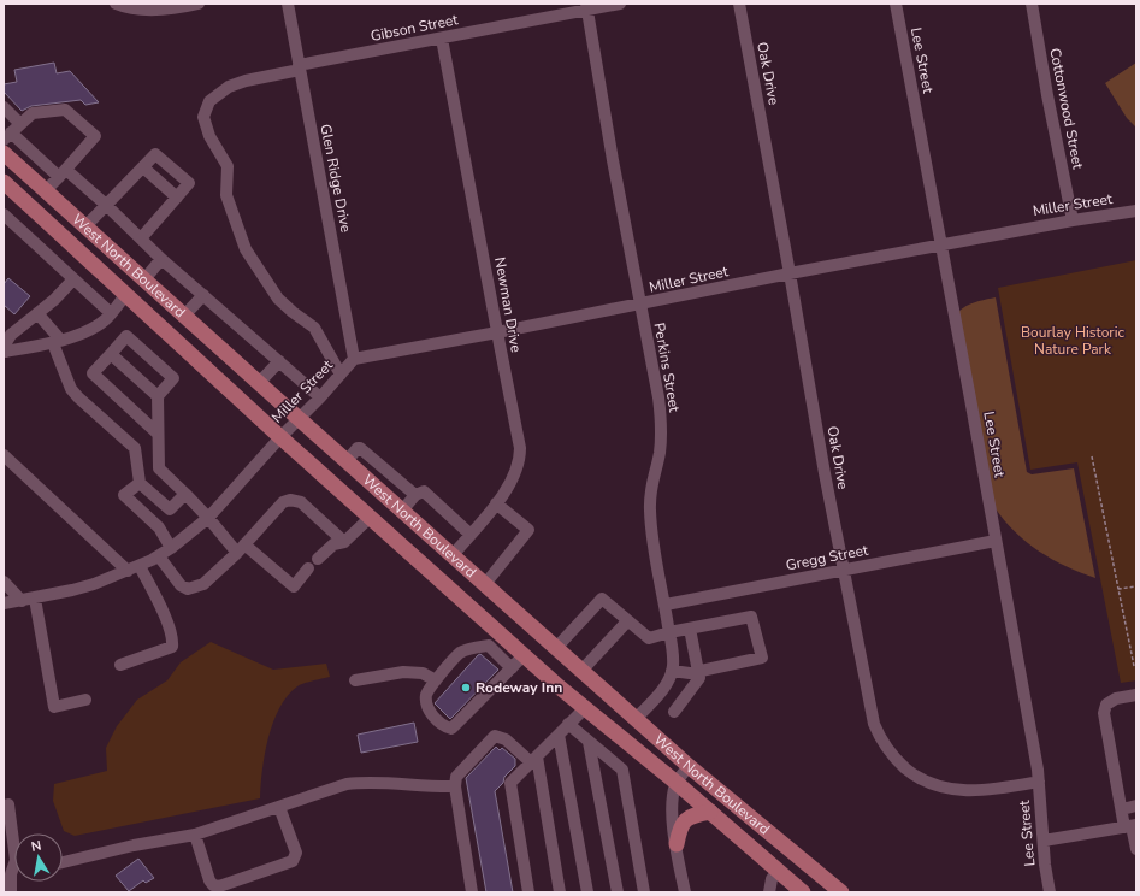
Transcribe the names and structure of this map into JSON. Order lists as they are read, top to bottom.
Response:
{
  "streets": {
    "main road": ["West North Boulevard"],
    "street": [
      "Gibson Street",
      "Lee Street",
      "Oak Drive",
      "Cottonwood Street",
      "Glen Ridge Drive",
      "Miller Street",
      "Newman Drive",
      "Perkins Street",
      "Gregg Street"
    ]
  },
  "crossings": [
    ["Gibson Street", "Glen Ridge Drive"],
    ["Gibson Street", "Miller Street"],
    ["Gibson Street", "Newman Drive"],
    ["Gibson Street", "Perkins Street"],
    ["Lee Street", "Oak Drive"],
    ["Lee Street", "Miller Street"],
    ["Lee Street", "Gregg Street"],
    ["Oak Drive", "Miller Street"],
    ["Oak Drive", "Gregg Street"],
    ["Cottonwood Street", "Miller Street"],
    ["Glen Ridge Drive", "Miller Street"],
    ["Miller Street", "West North Boulevard"],
    ["Miller Street", "Newman Drive"],
    ["Miller Street", "Perkins Street"],
    ["West North Boulevard", "Newman Drive"],
    ["West North Boulevard", "Perkins Street"],
    ["Perkins Street", "Gregg Street"]
  ],
  "parks": ["Bourlay Historic Nature Park"],
  "places": ["Rodeway Inn"],
  "north": "top"
}
